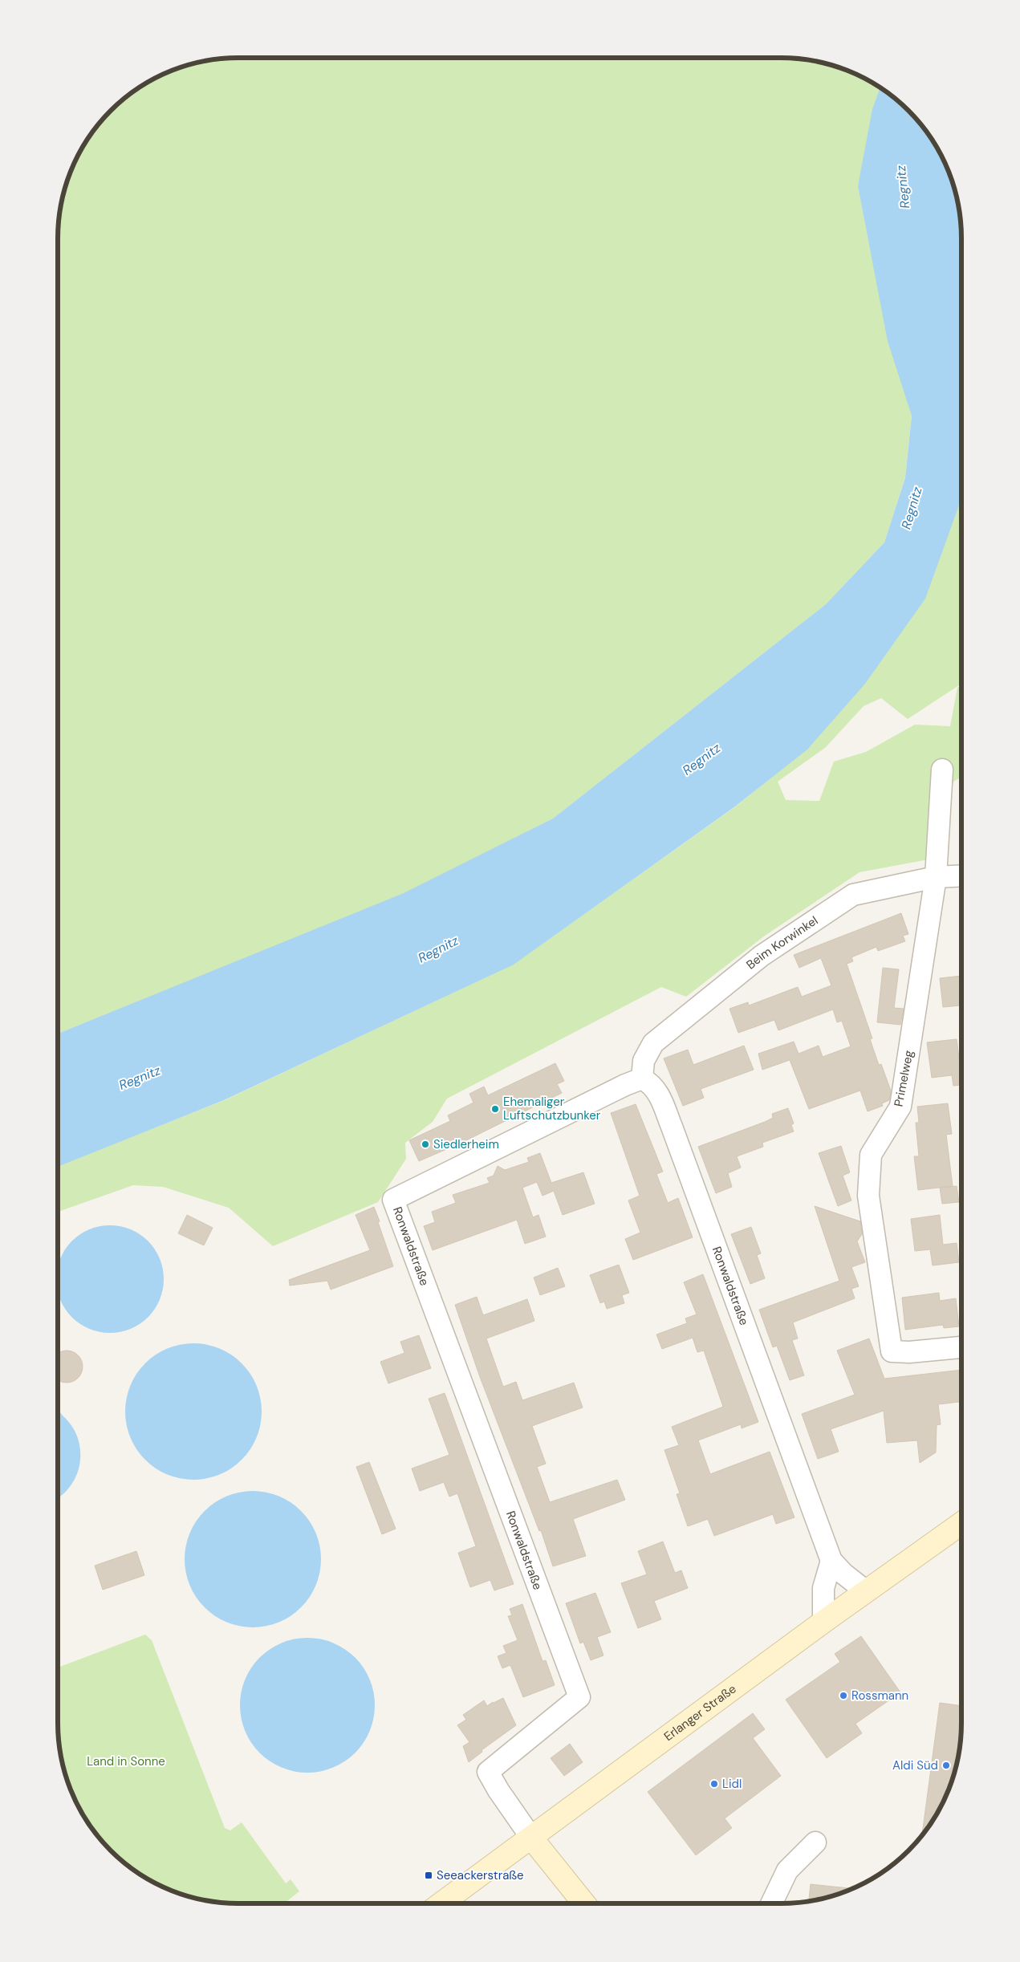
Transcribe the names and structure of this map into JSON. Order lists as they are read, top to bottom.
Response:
{
  "streets": {
    "main road": ["Erlanger Straße"],
    "street": ["Beim Korwinkel", "Primelweg", "Ronwaldstraße"]
  },
  "crossings": [
    ["Beim Korwinkel", "Primelweg"],
    ["Beim Korwinkel", "Ronwaldstraße"],
    ["Ronwaldstraße", "Erlanger Straße"]
  ],
  "water": ["Regnitz"],
  "parks": ["Land in Sonne"],
  "places": {
    "other": [
      "Ehemaliger Luftschutzbunker",
      "Siedlerheim",
      "Rossmann",
      "Aldi Süd",
      "Lidl"
    ],
    "transit": ["Seeackerstraße"]
  }
}
